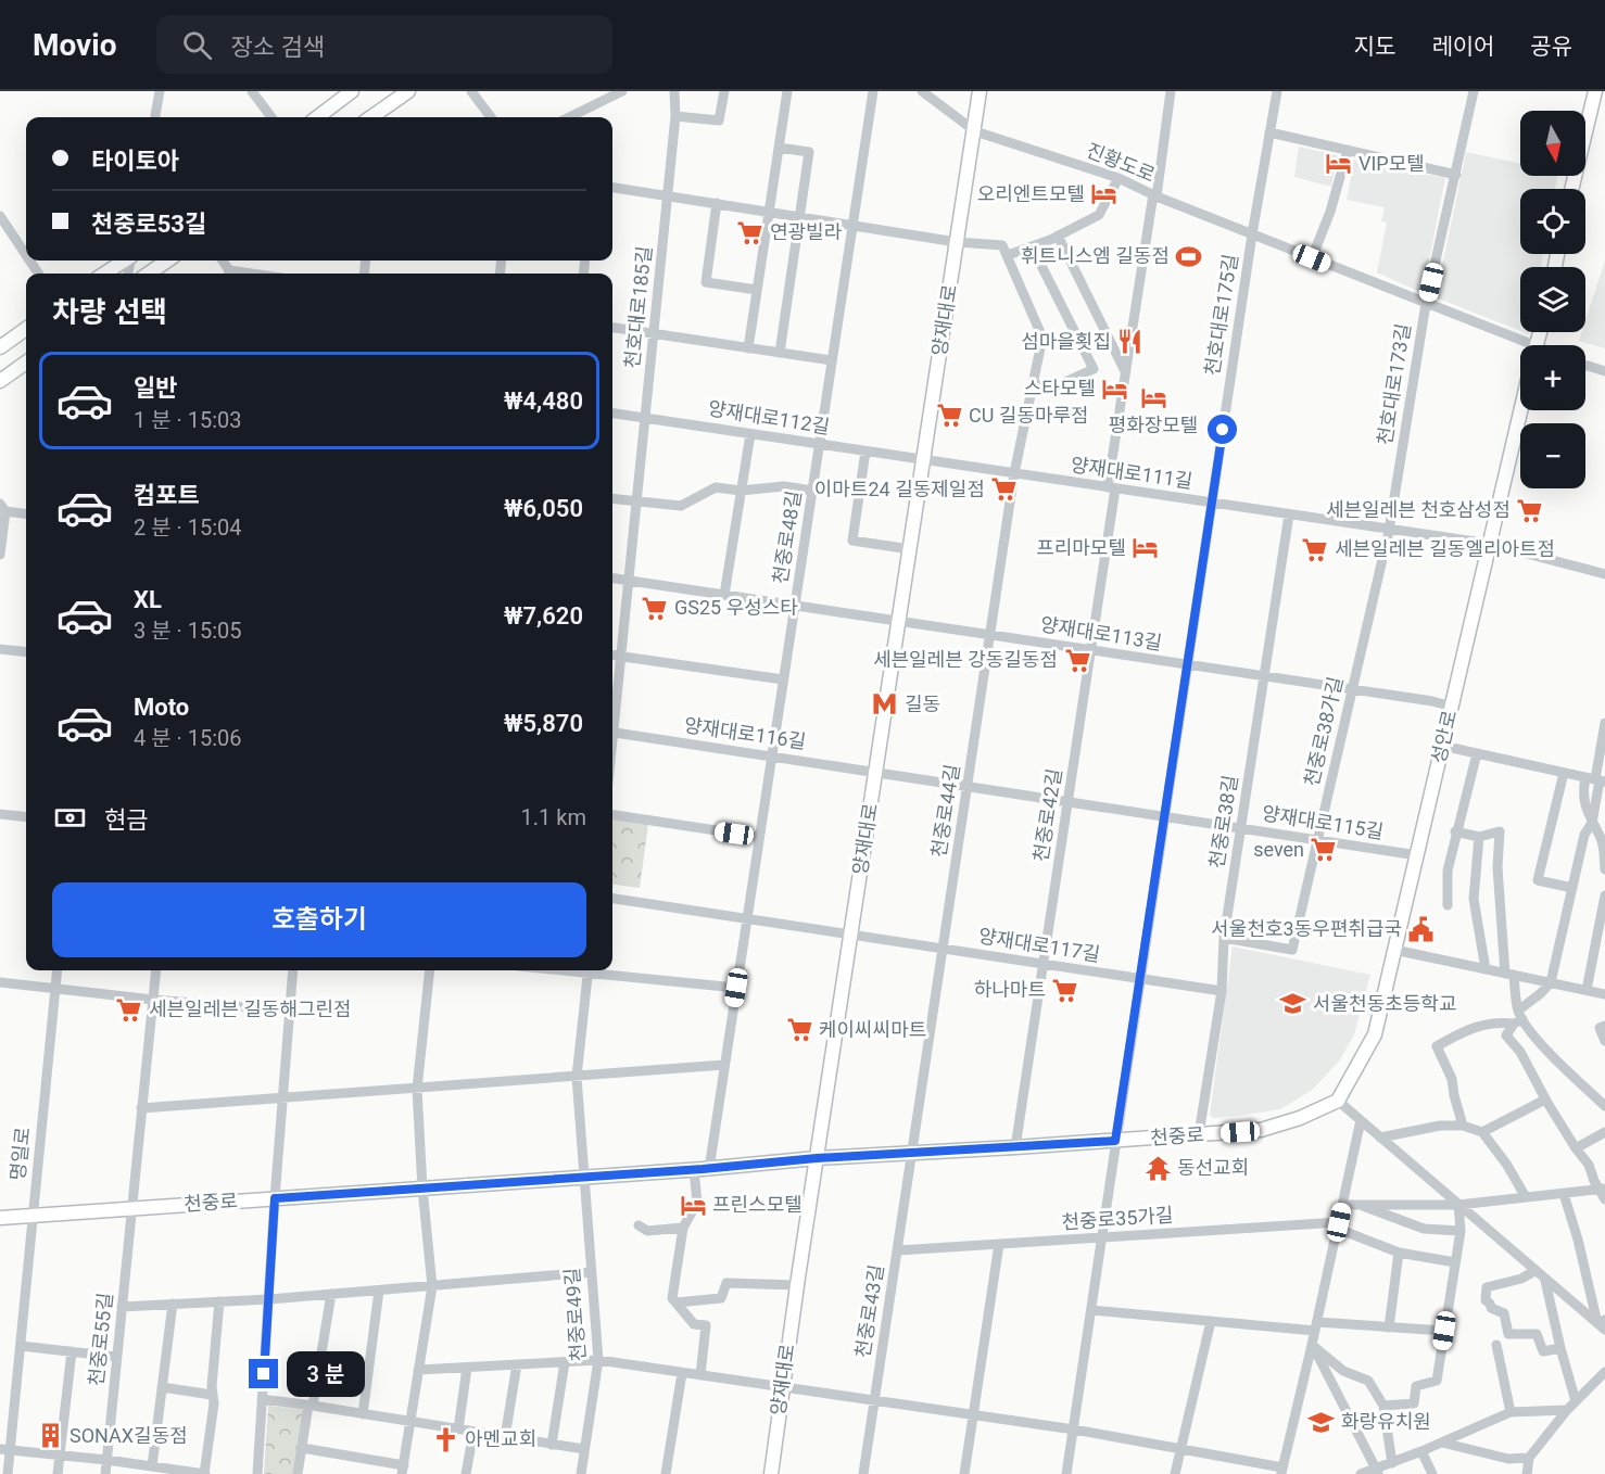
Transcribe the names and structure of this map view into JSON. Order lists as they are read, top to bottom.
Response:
{
  "streets": {
    "main road": ["양재대로", "성안로", "천중로"],
    "street": [
      "진황도로",
      "천호대로185길",
      "천호대로175길",
      "천호대로173길",
      "양재대로112길",
      "양재대로111길",
      "천중로48길",
      "양재대로113길",
      "천중로38가길",
      "양재대로116길",
      "천중로44길",
      "천중로42길",
      "천중로38길",
      "양재대로115길",
      "양재대로117길",
      "명일로",
      "천중로35가길",
      "천중로43길",
      "천중로49길",
      "천중로55길"
    ]
  },
  "crossings": [
    ["진황도로", "천호대로175길"],
    ["진황도로", "양재대로"],
    ["진황도로", "천호대로173길"],
    ["진황도로", "천중로42길"],
    ["천호대로185길", "양재대로112길"],
    ["천호대로185길", "양재대로113길"],
    ["천호대로175길", "양재대로111길"],
    ["천호대로175길", "양재대로113길"],
    ["천호대로175길", "양재대로115길"],
    ["천호대로175길", "양재대로117길"],
    ["천호대로175길", "천중로"],
    ["천호대로175길", "천중로35가길"],
    ["양재대로", "양재대로112길"],
    ["양재대로", "양재대로111길"],
    ["양재대로", "양재대로113길"],
    ["양재대로", "양재대로116길"],
    ["양재대로", "양재대로115길"],
    ["양재대로", "양재대로117길"],
    ["양재대로", "천중로"],
    ["천호대로173길", "양재대로111길"],
    ["천호대로173길", "천중로38가길"],
    ["양재대로112길", "양재대로111길"],
    ["양재대로112길", "천중로48길"],
    ["양재대로111길", "천중로38가길"],
    ["양재대로111길", "성안로"],
    ["양재대로111길", "천중로44길"],
    ["양재대로111길", "천중로42길"],
    ["양재대로111길", "천중로38길"],
    ["천중로48길", "양재대로113길"],
    ["천중로48길", "양재대로116길"],
    ["천중로48길", "천중로"],
    ["양재대로113길", "천중로38가길"],
    ["양재대로113길", "성안로"],
    ["양재대로113길", "천중로44길"],
    ["양재대로113길", "천중로42길"],
    ["양재대로113길", "천중로38길"],
    ["천중로38가길", "천중로38길"],
    ["천중로38가길", "양재대로115길"],
    ["양재대로116길", "양재대로115길"],
    ["성안로", "양재대로115길"],
    ["성안로", "천중로"],
    ["천중로44길", "양재대로115길"],
    ["천중로44길", "양재대로117길"],
    ["천중로44길", "천중로"],
    ["천중로44길", "천중로43길"],
    ["천중로42길", "양재대로115길"],
    ["천중로42길", "양재대로117길"],
    ["천중로42길", "천중로"],
    ["천중로38길", "양재대로115길"],
    ["천중로38길", "양재대로117길"],
    ["천중로38길", "천중로"],
    ["천중로", "명일로"],
    ["천중로", "천중로43길"],
    ["천중로", "천중로49길"],
    ["천중로", "천중로55길"],
    ["천중로35가길", "천중로43길"]
  ],
  "places": {
    "hotel": [
      "VIP모텔",
      "오리엔트모텔",
      "스타모텔",
      "평화장모텔",
      "프리마모텔",
      "프린스모텔"
    ],
    "supermarket": [
      "연광빌라",
      "CU 길동마루점",
      "이마트24 길동제일점",
      "세븐일레븐 천호삼성점",
      "세븐일레븐 길동엘리아트점",
      "GS25 우성스타",
      "세븐일레븐 강동길동점",
      "seven",
      "하나마트",
      "세븐일레븐 길동해그린점",
      "케이씨씨마트"
    ],
    "sports": ["휘트니스엠 길동점"],
    "restaurant": ["섬마을횟집"],
    "metro station": ["길동"],
    "public building": ["서울천호3동우편취급국"],
    "school or university": ["서울천동초등학교", "화랑유치원"],
    "temple": ["동선교회"],
    "building": ["SONAX길동점"],
    "church": ["아멘교회"]
  },
  "north": "bottom",
  "page": {
    "header": "Movio",
    "search": "장소 검색",
    "nav": ["지도", "레이어", "공유"],
    "map_buttons": ["+", "−"],
    "banner": ["타이토아", "천중로53길"],
    "heading": "차량 선택",
    "list": [
      {
        "name": "일반",
        "note": "1 분 · 15:03",
        "value": "₩4,480"
      },
      {
        "name": "컴포트",
        "note": "2 분 · 15:04",
        "value": "₩6,050"
      },
      {
        "name": "XL",
        "note": "3 분 · 15:05",
        "value": "₩7,620"
      },
      {
        "name": "Moto",
        "note": "4 분 · 15:06",
        "value": "₩5,870"
      }
    ],
    "pay": ["현금", "1.1 km"],
    "buttons": "호출하기",
    "bubble": "3 분"
  }
}
